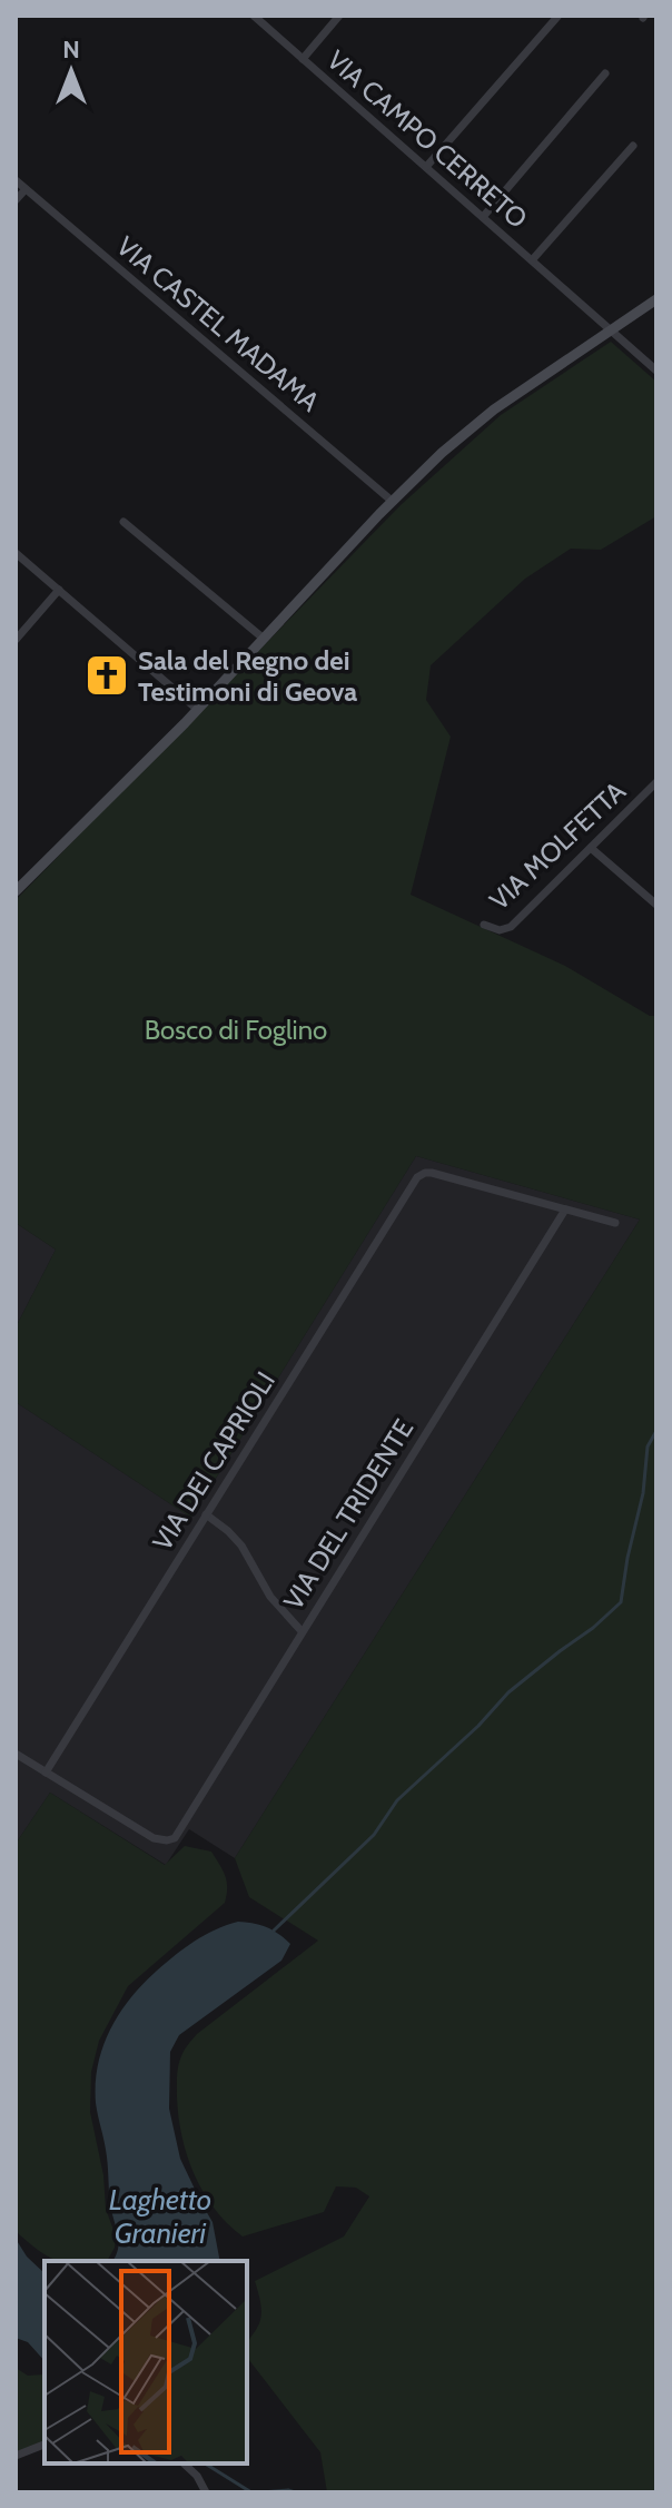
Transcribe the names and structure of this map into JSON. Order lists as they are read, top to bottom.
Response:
{
  "streets": {
    "street": [
      "VIA CAMPO CERRETO",
      "VIA CASTEL MADAMA",
      "VIA MOLFETTA",
      "VIA DEI CAPRIOLI",
      "VIA DEL TRIDENTE"
    ]
  },
  "crossings": [
    ["VIA DEI CAPRIOLI", "VIA DEL TRIDENTE"]
  ],
  "water": ["Laghetto Granieri"],
  "parks": ["Bosco di Foglino"],
  "places": {
    "church": ["Sala del Regno dei Testimoni di Geova"]
  },
  "north": "top"
}
